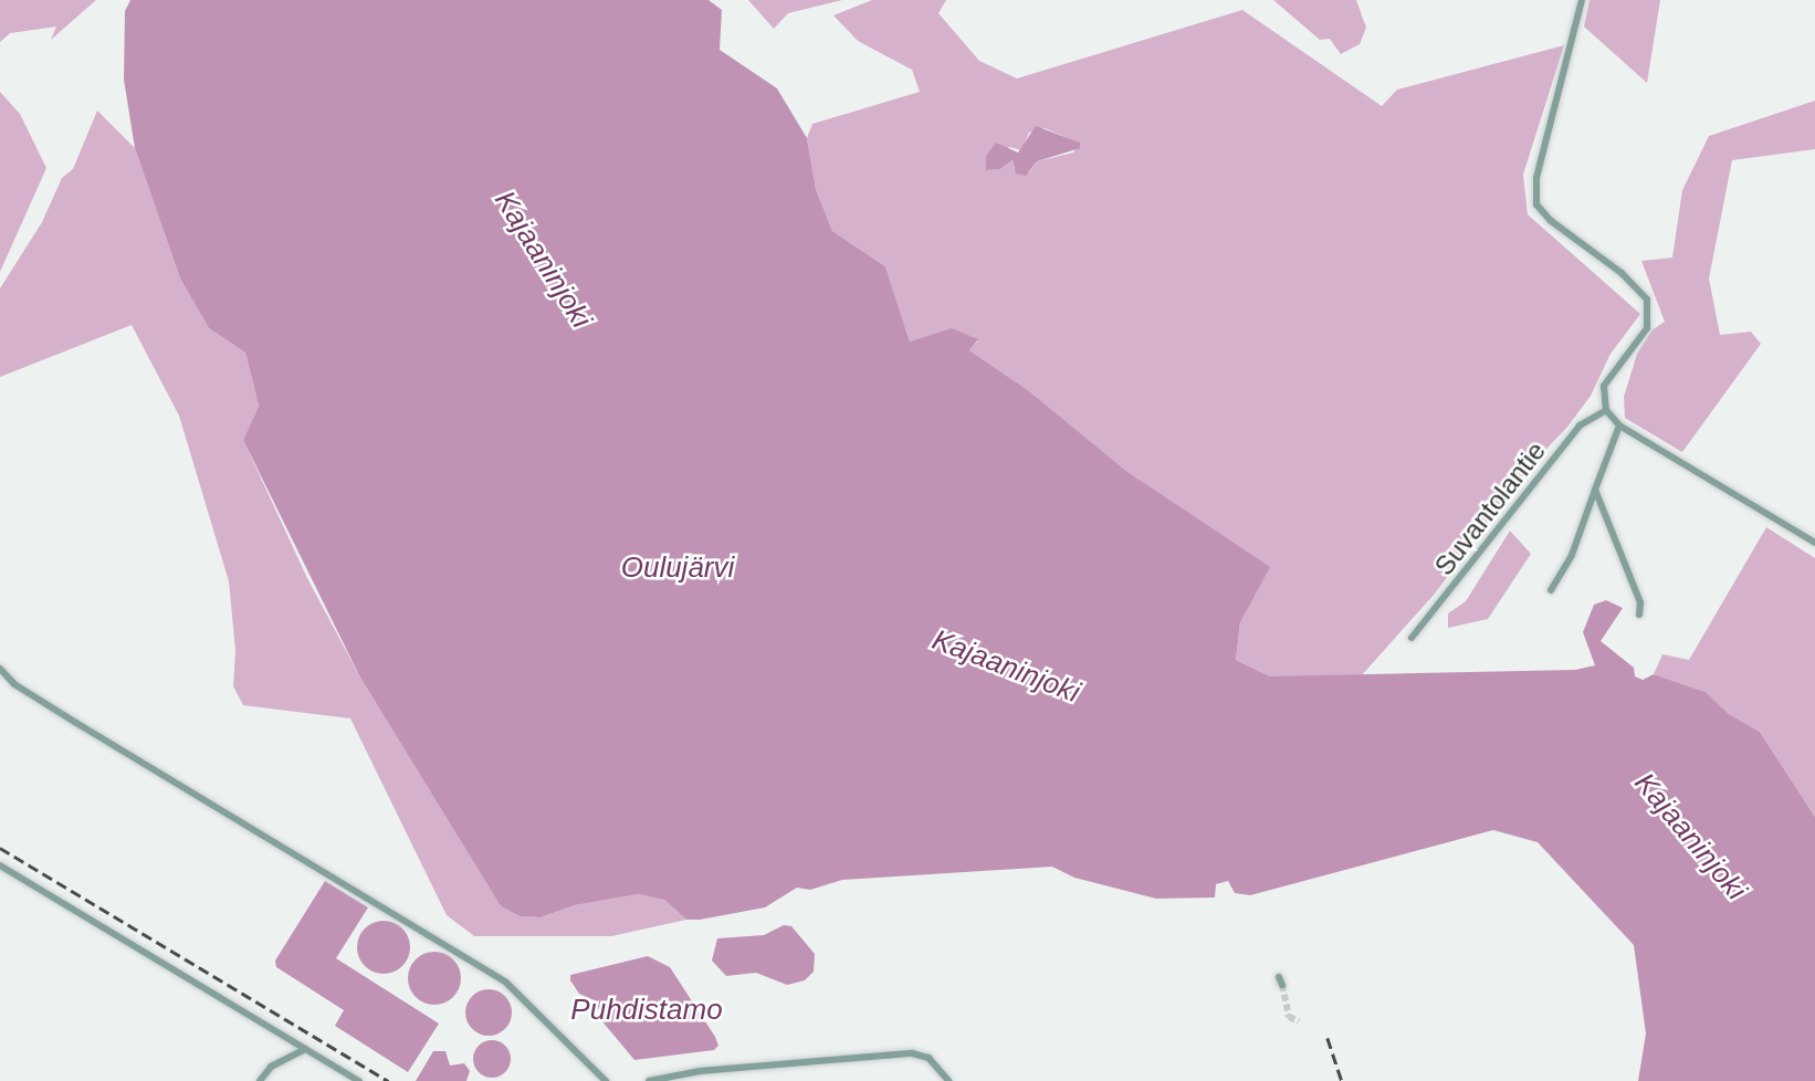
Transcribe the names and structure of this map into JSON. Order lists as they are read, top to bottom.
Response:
{
  "streets": {
    "street": ["Suvantolantie"]
  },
  "water": ["Kajaaninjoki", "Oulujärvi", "Puhdistamo"]
}
